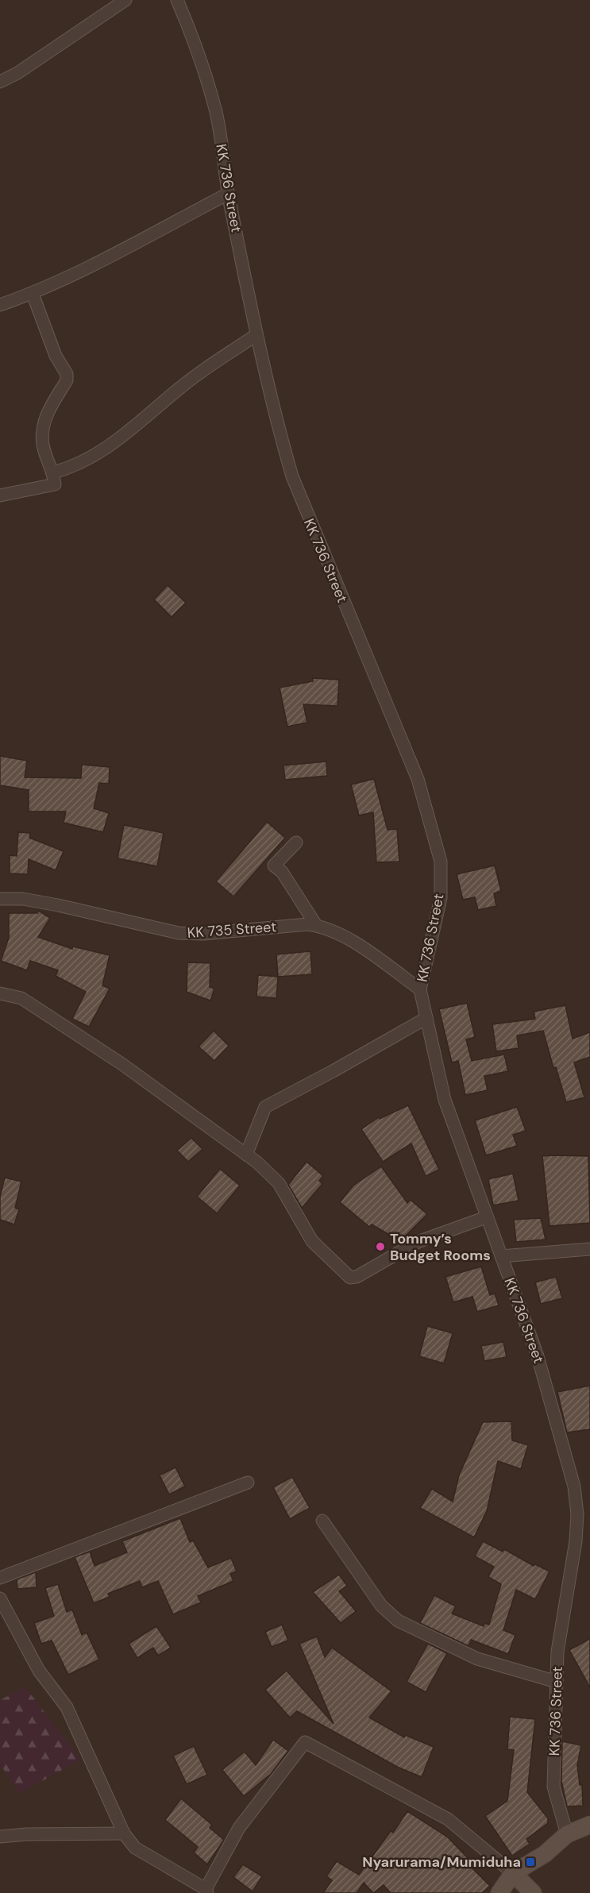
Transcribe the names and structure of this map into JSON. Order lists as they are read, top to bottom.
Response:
{
  "streets": {
    "street": ["KK 736 Street", "KK 735 Street"]
  },
  "crossings": [
    ["KK 736 Street", "KK 735 Street"]
  ],
  "places": {
    "other": ["Tommy’s Budget Rooms"],
    "transit": ["Nyarurama/Mumiduha"]
  }
}
